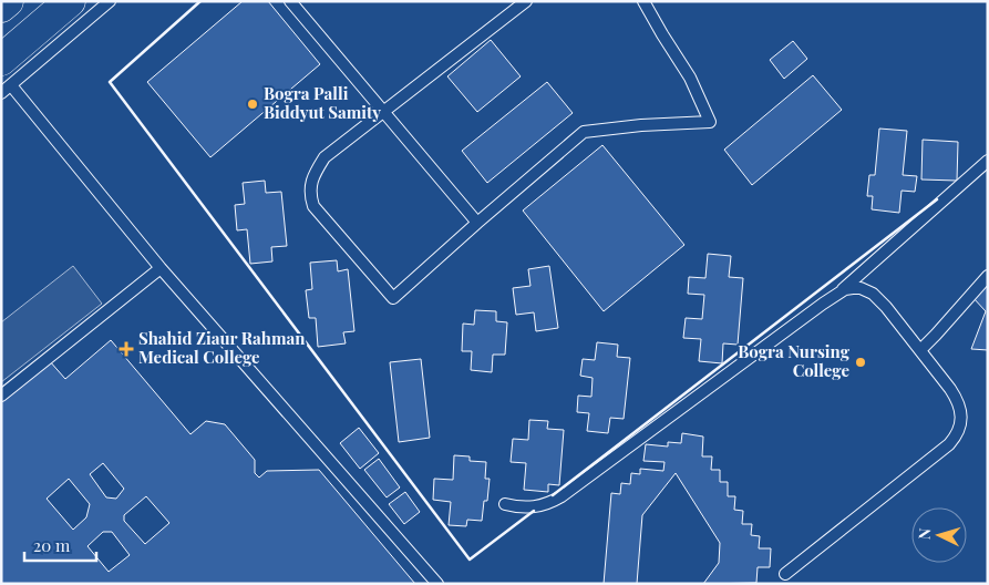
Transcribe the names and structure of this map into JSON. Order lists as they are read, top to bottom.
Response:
{
  "places": {
    "other": ["Bogra Palli Biddyut Samity", "Bogra Nursing College"],
    "health": ["Shahid Ziaur Rahman Medical College"]
  },
  "scale_bar": "20 m",
  "north": "left"
}
